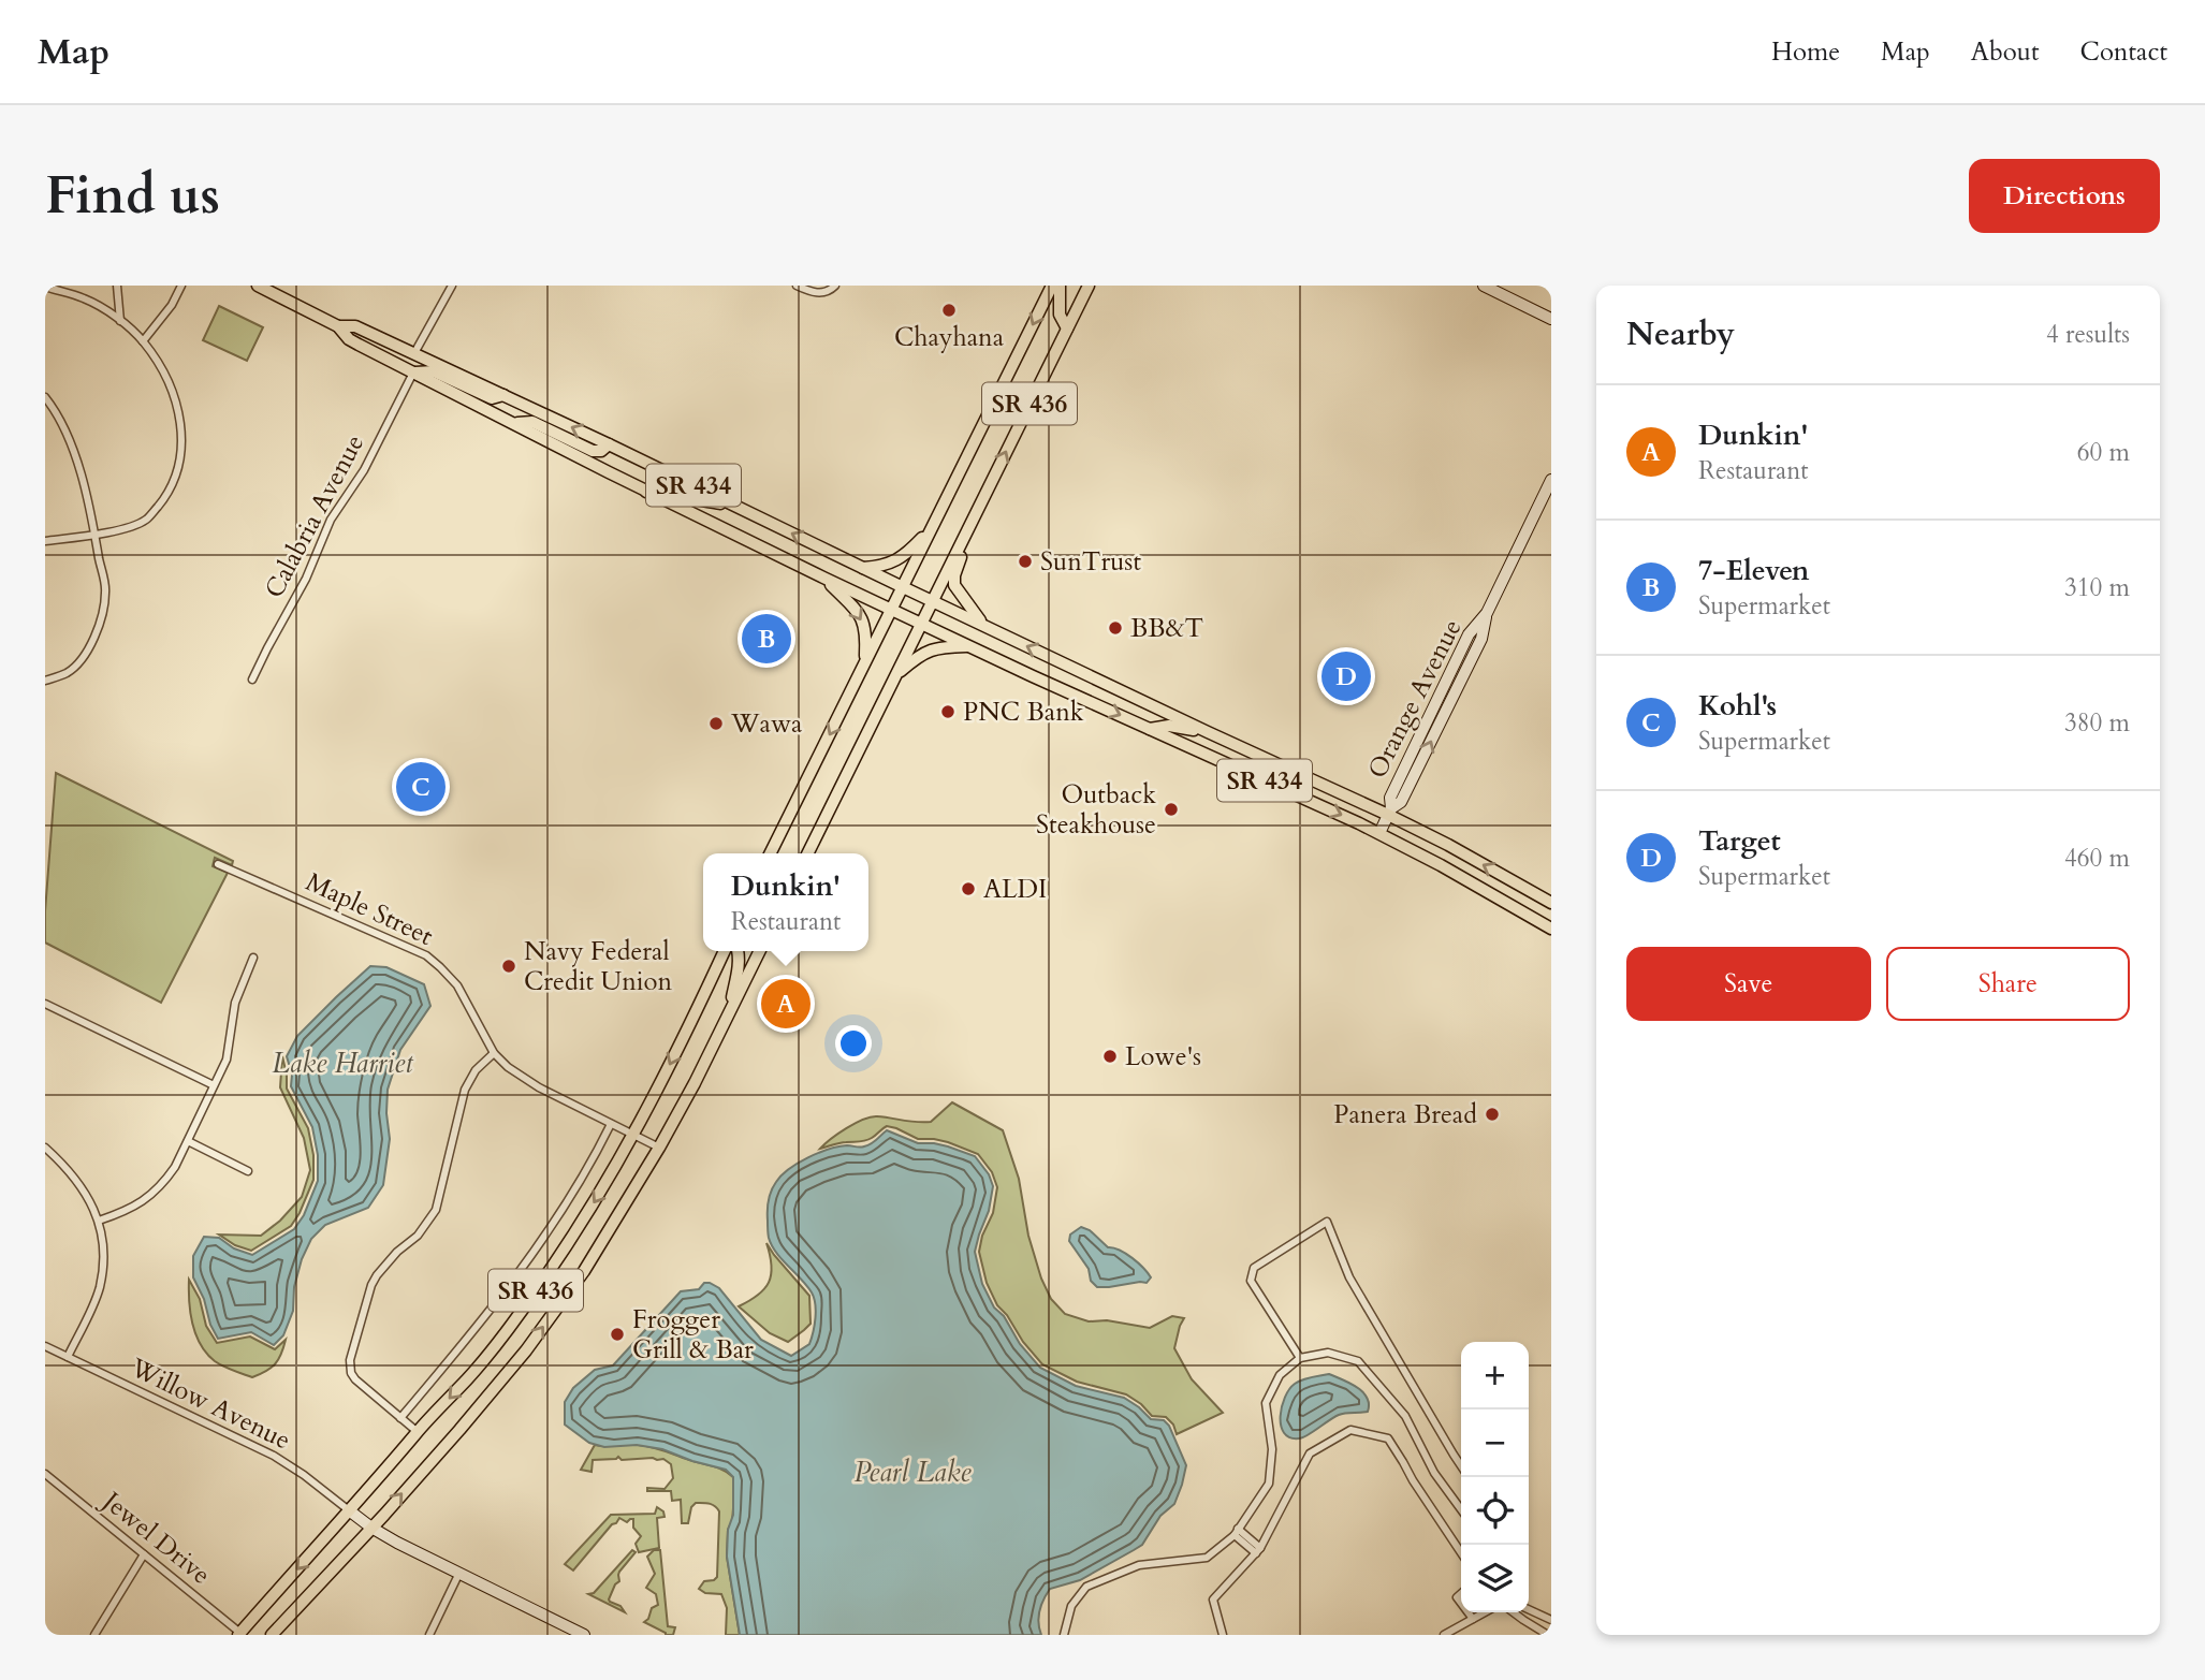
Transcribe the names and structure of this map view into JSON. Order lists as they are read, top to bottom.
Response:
{
  "streets": {
    "main road": ["SR 436", "SR 434"],
    "street": [
      "Calabria Avenue",
      "Orange Avenue",
      "Maple Street",
      "Willow Avenue",
      "Jewel Drive"
    ]
  },
  "crossings": [
    ["SR 436", "SR 434"],
    ["SR 436", "Maple Street"],
    ["SR 436", "Willow Avenue"],
    ["SR 436", "Jewel Drive"],
    ["SR 434", "Calabria Avenue"],
    ["SR 434", "Orange Avenue"]
  ],
  "water": ["Lake Harriet", "Pearl Lake"],
  "places": [
    "Chayhana",
    "SunTrust",
    "BB&T",
    "PNC Bank",
    "Wawa",
    "Outback Steakhouse",
    "ALDI",
    "Navy Federal Credit Union",
    "Lowe's",
    "Panera Bread",
    "Frogger Grill & Bar"
  ],
  "page": {
    "header": "Map",
    "nav": [
      "Home",
      "Map",
      "About",
      "Contact"
    ],
    "buttons": [
      "Directions",
      ["Save", "Share"]
    ],
    "title": "Find us",
    "heading": ["Nearby", "4 results"],
    "list": [
      {
        "mark": "A",
        "name": "Dunkin'",
        "note": "Restaurant",
        "value": "60 m"
      },
      {
        "mark": "B",
        "name": "7-Eleven",
        "note": "Supermarket",
        "value": "310 m"
      },
      {
        "mark": "C",
        "name": "Kohl's",
        "note": "Supermarket",
        "value": "380 m"
      },
      {
        "mark": "D",
        "name": "Target",
        "note": "Supermarket",
        "value": "460 m"
      }
    ],
    "pins": [
      "B",
      "D",
      "C",
      "A"
    ],
    "popup": ["Dunkin'", "Restaurant"],
    "map_buttons": ["+", "−"]
  }
}
